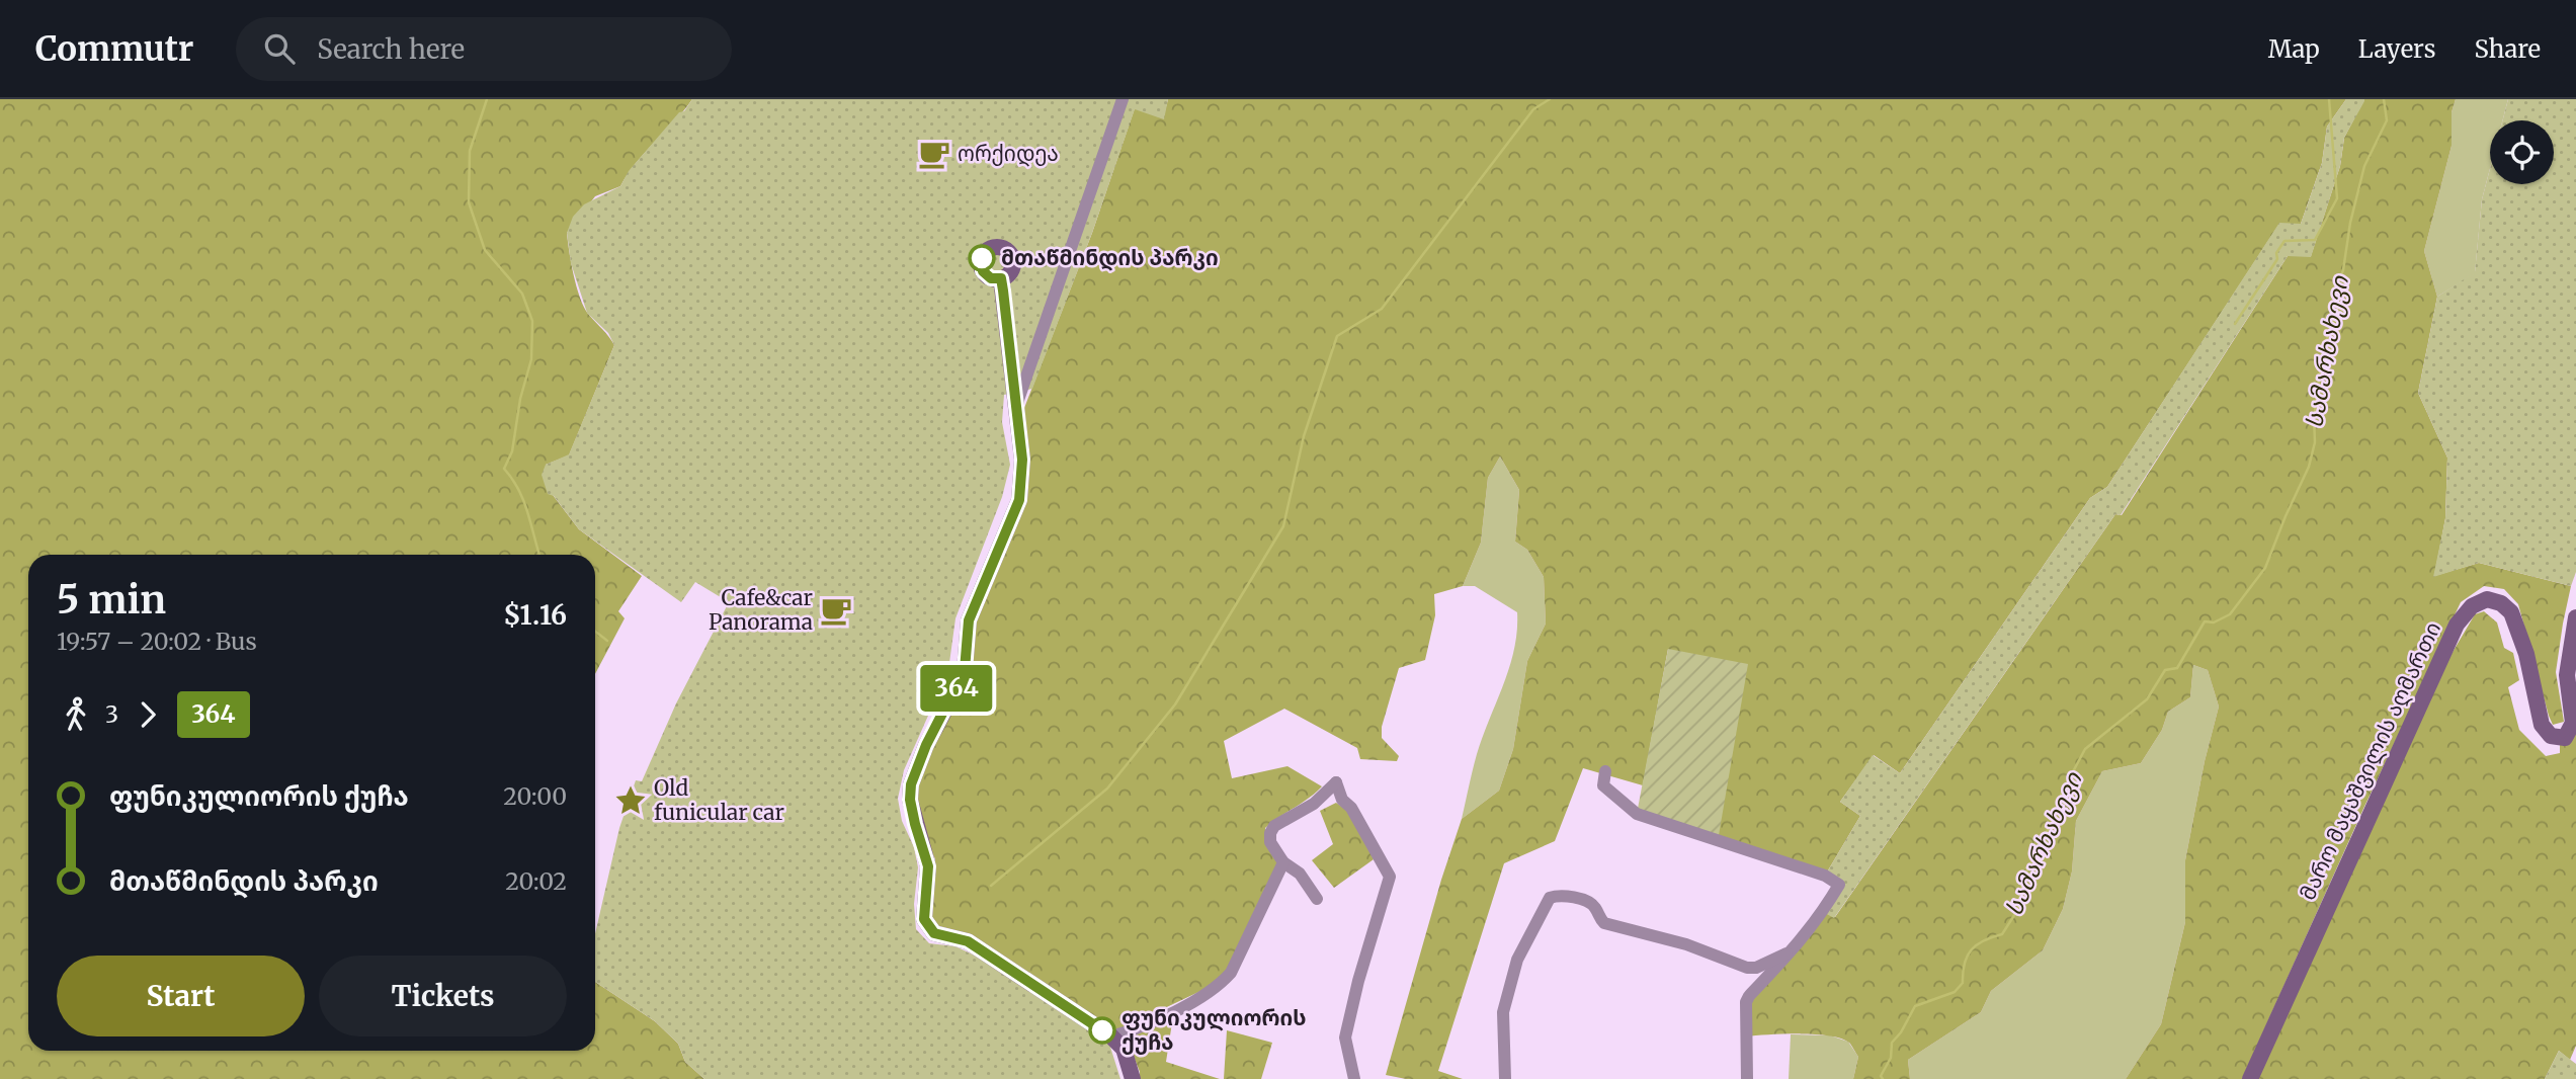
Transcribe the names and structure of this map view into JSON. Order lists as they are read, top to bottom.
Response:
{
  "streets": {
    "street": ["მარო მაყაშვილის აღმართი"]
  },
  "water": ["სამარხახევი"],
  "places": {
    "cafe": ["ორქიდეა", "Cafe&car Panorama"],
    "other": ["მთაწმინდის პარკი", "ფუნიკულიორის ქუჩა"],
    "place": ["Old funicular car"]
  },
  "lines": ["bus line 364"],
  "page": {
    "header": "Commutr",
    "search": "Search here",
    "nav": ["Map", "Layers", "Share"],
    "on_map": "364",
    "heading": ["5 min", "19:57 – 20:02 · Bus", "$1.16"],
    "legs": ["3", "364"],
    "list": [
      {
        "name": "ფუნიკულიორის ქუჩა",
        "value": "20:00"
      },
      {
        "name": "მთაწმინდის პარკი",
        "value": "20:02"
      }
    ],
    "buttons": ["Start", "Tickets"]
  }
}
